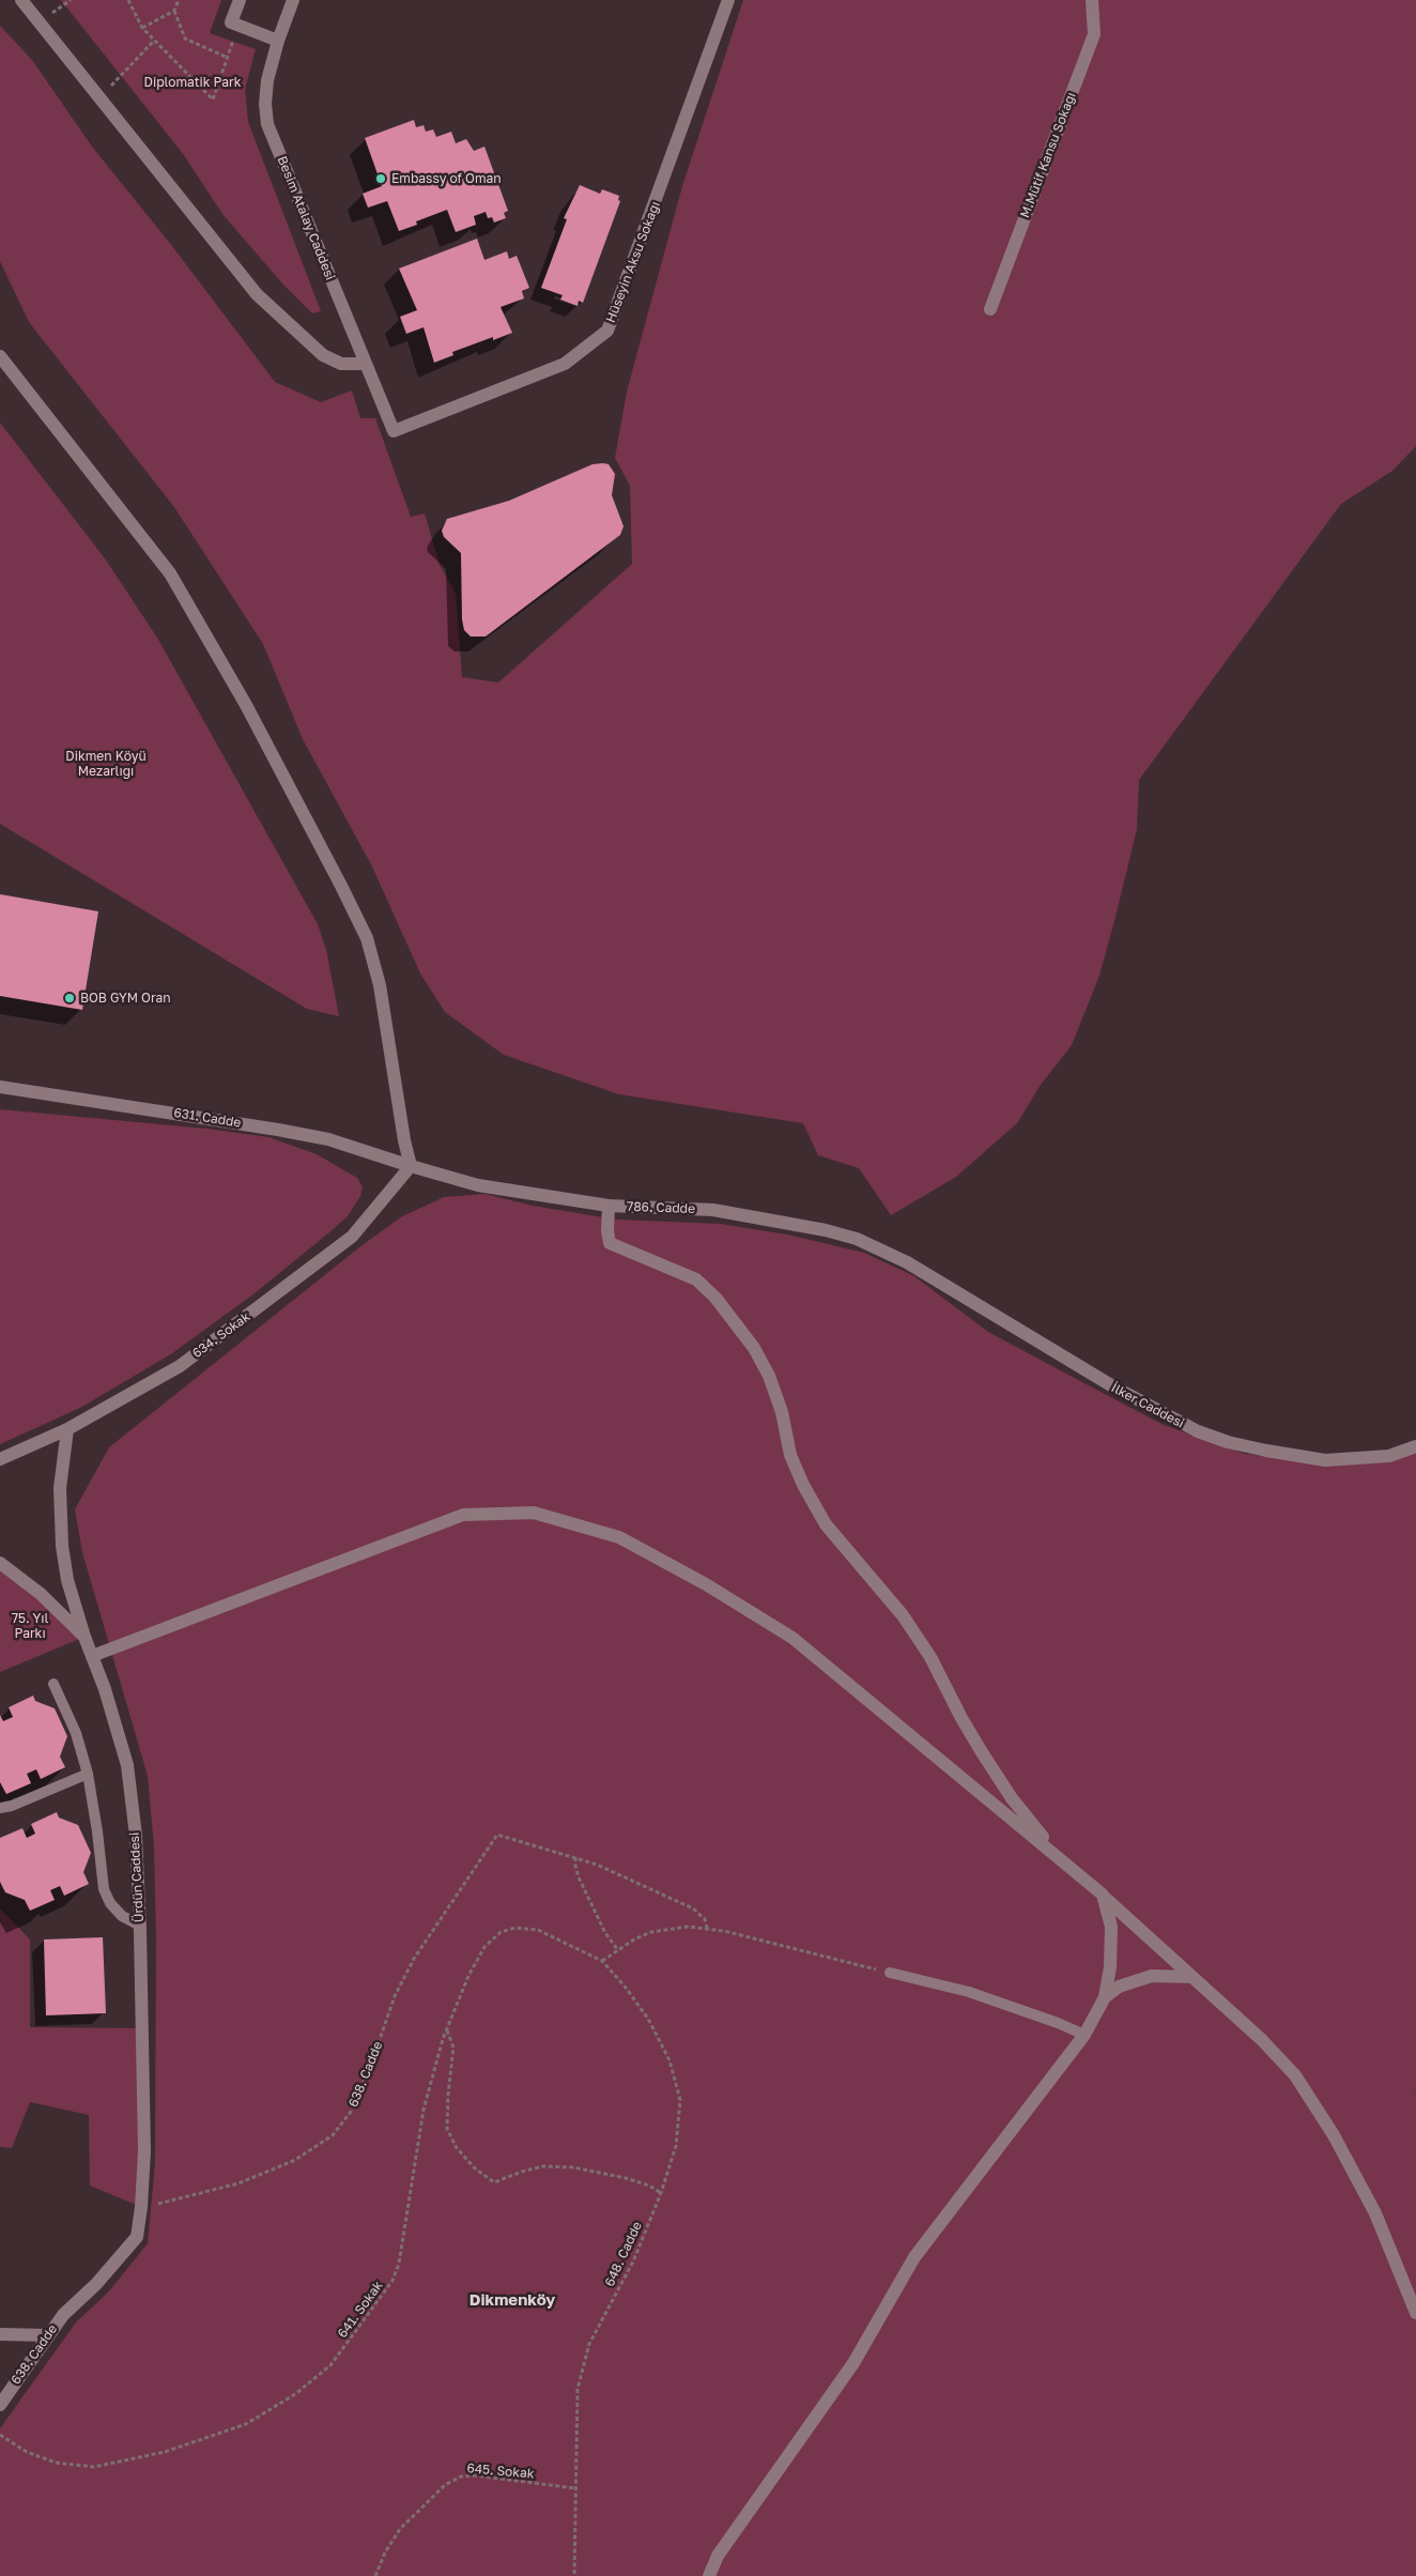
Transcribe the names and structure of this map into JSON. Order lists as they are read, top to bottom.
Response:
{
  "streets": {
    "street": [
      "M.Mütif Kansu Sokağı",
      "Besim Atalay Caddesi",
      "Hüseyin Aksu Sokağı",
      "631. Cadde",
      "786. Cadde",
      "634. Sokak",
      "İlker Caddesi",
      "Ürdün Caddesi",
      "638. Cadde"
    ],
    "path": ["648. Cadde", "641. Sokak", "645. Sokak"]
  },
  "crossings": [
    ["Besim Atalay Caddesi", "Hüseyin Aksu Sokağı"],
    ["631. Cadde", "786. Cadde"],
    ["631. Cadde", "634. Sokak"],
    ["786. Cadde", "634. Sokak"],
    ["786. Cadde", "İlker Caddesi"],
    ["Ürdün Caddesi", "638. Cadde"],
    ["648. Cadde", "641. Sokak"],
    ["648. Cadde", "645. Sokak"]
  ],
  "districts": ["Dikmenköy"],
  "parks": ["Diplomatik Park", "Dikmen Köyü Mezarlığı", "75. Yıl Parkı"],
  "places": ["Embassy of Oman", "BOB GYM Oran"]
}
